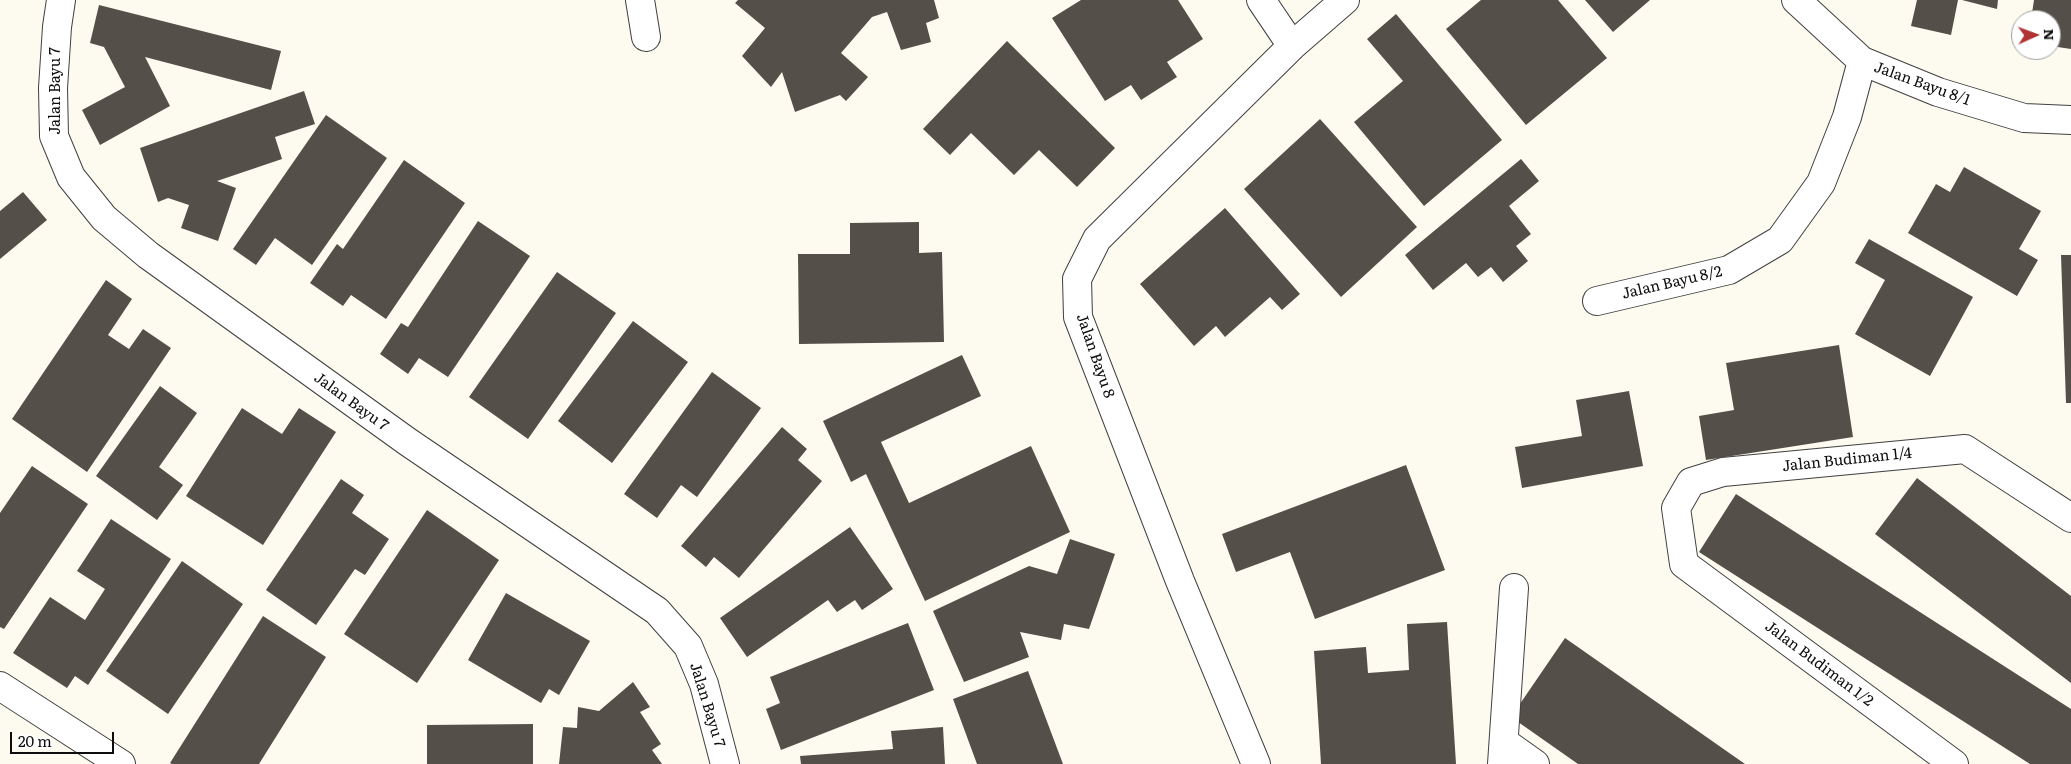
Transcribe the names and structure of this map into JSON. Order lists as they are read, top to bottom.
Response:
{
  "streets": {
    "street": [
      "Jalan Bayu 8/1",
      "Jalan Bayu 7",
      "Jalan Bayu 8/2",
      "Jalan Bayu 8",
      "Jalan Budiman 1/4",
      "Jalan Budiman 1/2"
    ]
  },
  "crossings": [
    ["Jalan Bayu 8/1", "Jalan Bayu 8/2"],
    ["Jalan Budiman 1/4", "Jalan Budiman 1/2"]
  ],
  "scale_bar": "20 m",
  "north": "right"
}
